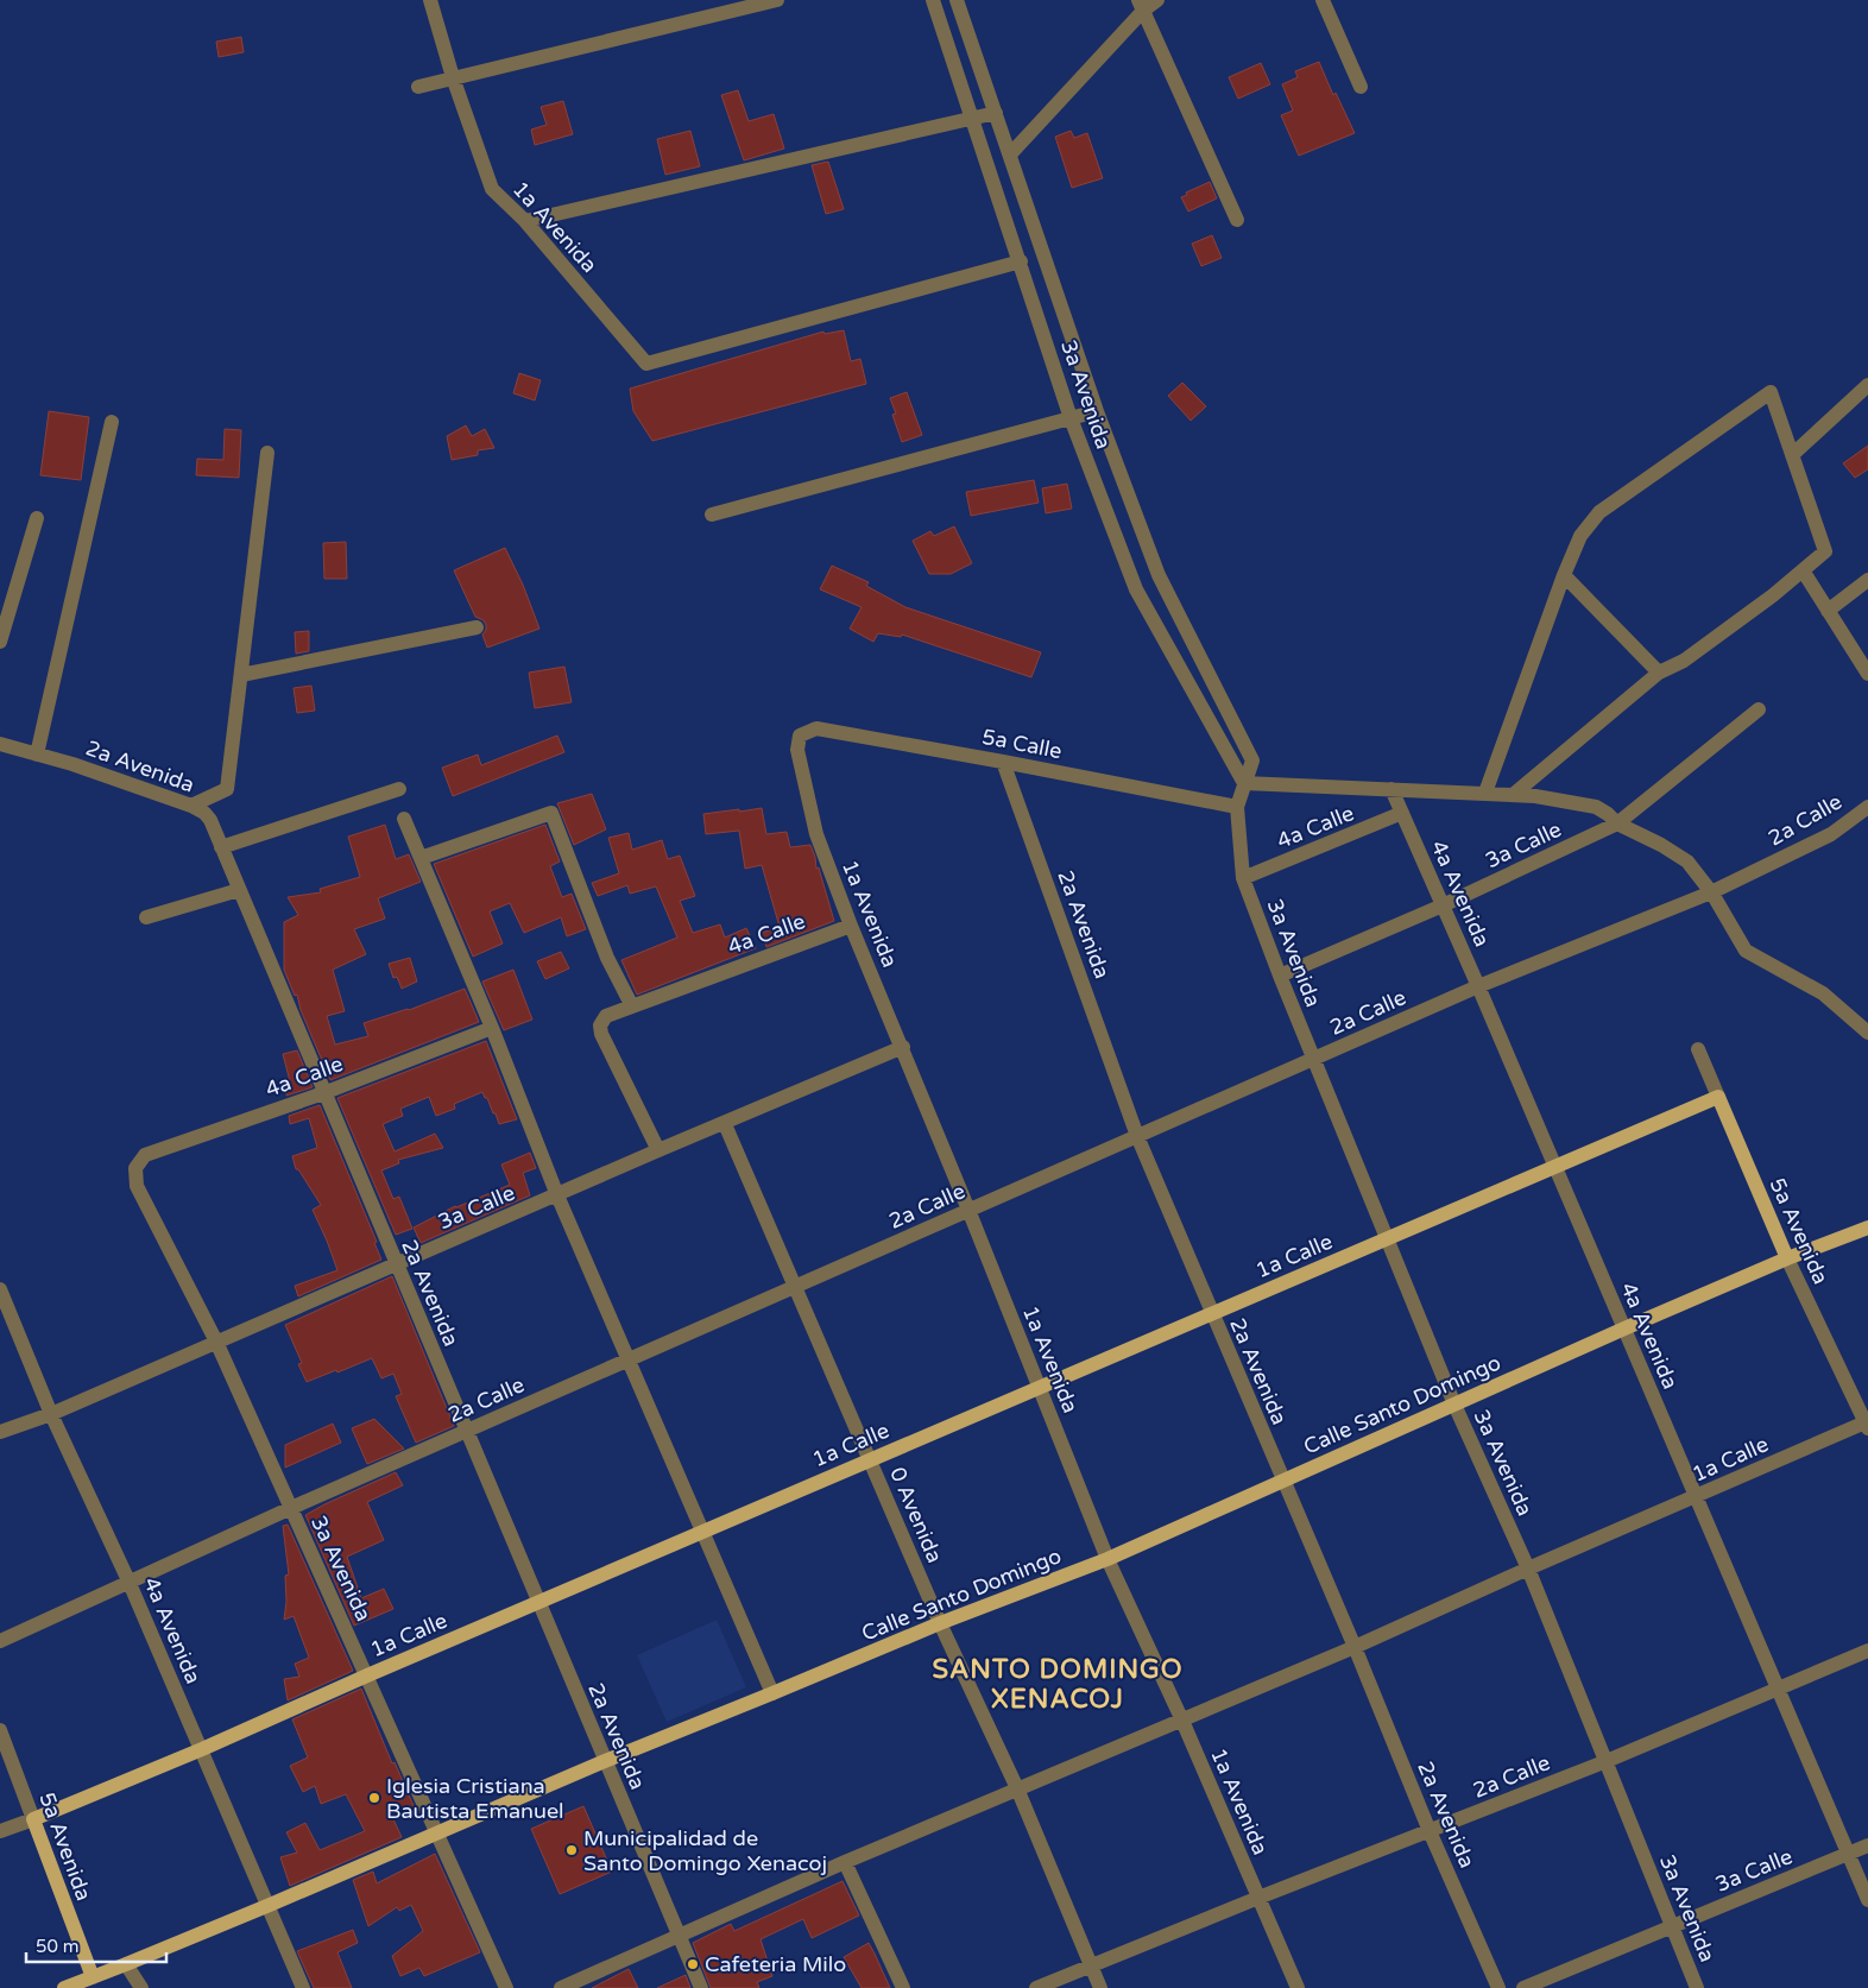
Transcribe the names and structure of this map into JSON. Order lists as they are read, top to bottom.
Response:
{
  "streets": {
    "main road": ["5a Avenida", "1a Calle", "Calle Santo Domingo"],
    "street": [
      "1a Avenida",
      "3a Avenida",
      "5a Calle",
      "2a Avenida",
      "2a Calle",
      "4a Calle",
      "3a Calle",
      "4a Avenida",
      "0 Avenida"
    ]
  },
  "crossings": [
    ["1a Avenida", "3a Avenida"],
    ["1a Avenida", "5a Calle"],
    ["1a Avenida", "2a Calle"],
    ["1a Avenida", "4a Calle"],
    ["1a Avenida", "3a Calle"],
    ["1a Avenida", "1a Calle"],
    ["1a Avenida", "Calle Santo Domingo"],
    ["3a Avenida", "5a Calle"],
    ["3a Avenida", "2a Calle"],
    ["3a Avenida", "4a Calle"],
    ["3a Avenida", "3a Calle"],
    ["3a Avenida", "1a Calle"],
    ["3a Avenida", "Calle Santo Domingo"],
    ["5a Calle", "2a Avenida"],
    ["2a Avenida", "2a Calle"],
    ["2a Avenida", "4a Calle"],
    ["2a Avenida", "3a Calle"],
    ["2a Avenida", "1a Calle"],
    ["2a Avenida", "Calle Santo Domingo"],
    ["2a Calle", "4a Avenida"],
    ["2a Calle", "0 Avenida"],
    ["4a Calle", "3a Calle"],
    ["4a Calle", "4a Avenida"],
    ["3a Calle", "4a Avenida"],
    ["3a Calle", "0 Avenida"],
    ["4a Avenida", "1a Calle"],
    ["4a Avenida", "Calle Santo Domingo"],
    ["5a Avenida", "1a Calle"],
    ["5a Avenida", "Calle Santo Domingo"],
    ["1a Calle", "0 Avenida"],
    ["Calle Santo Domingo", "0 Avenida"]
  ],
  "districts": ["SANTO DOMINGO XENACOJ"],
  "places": ["Iglesia Cristiana Bautista Emanuel", "Municipalidad de Santo Domingo Xenacoj", "Cafeteria Milo"],
  "scale_bar": "50 m"
}
